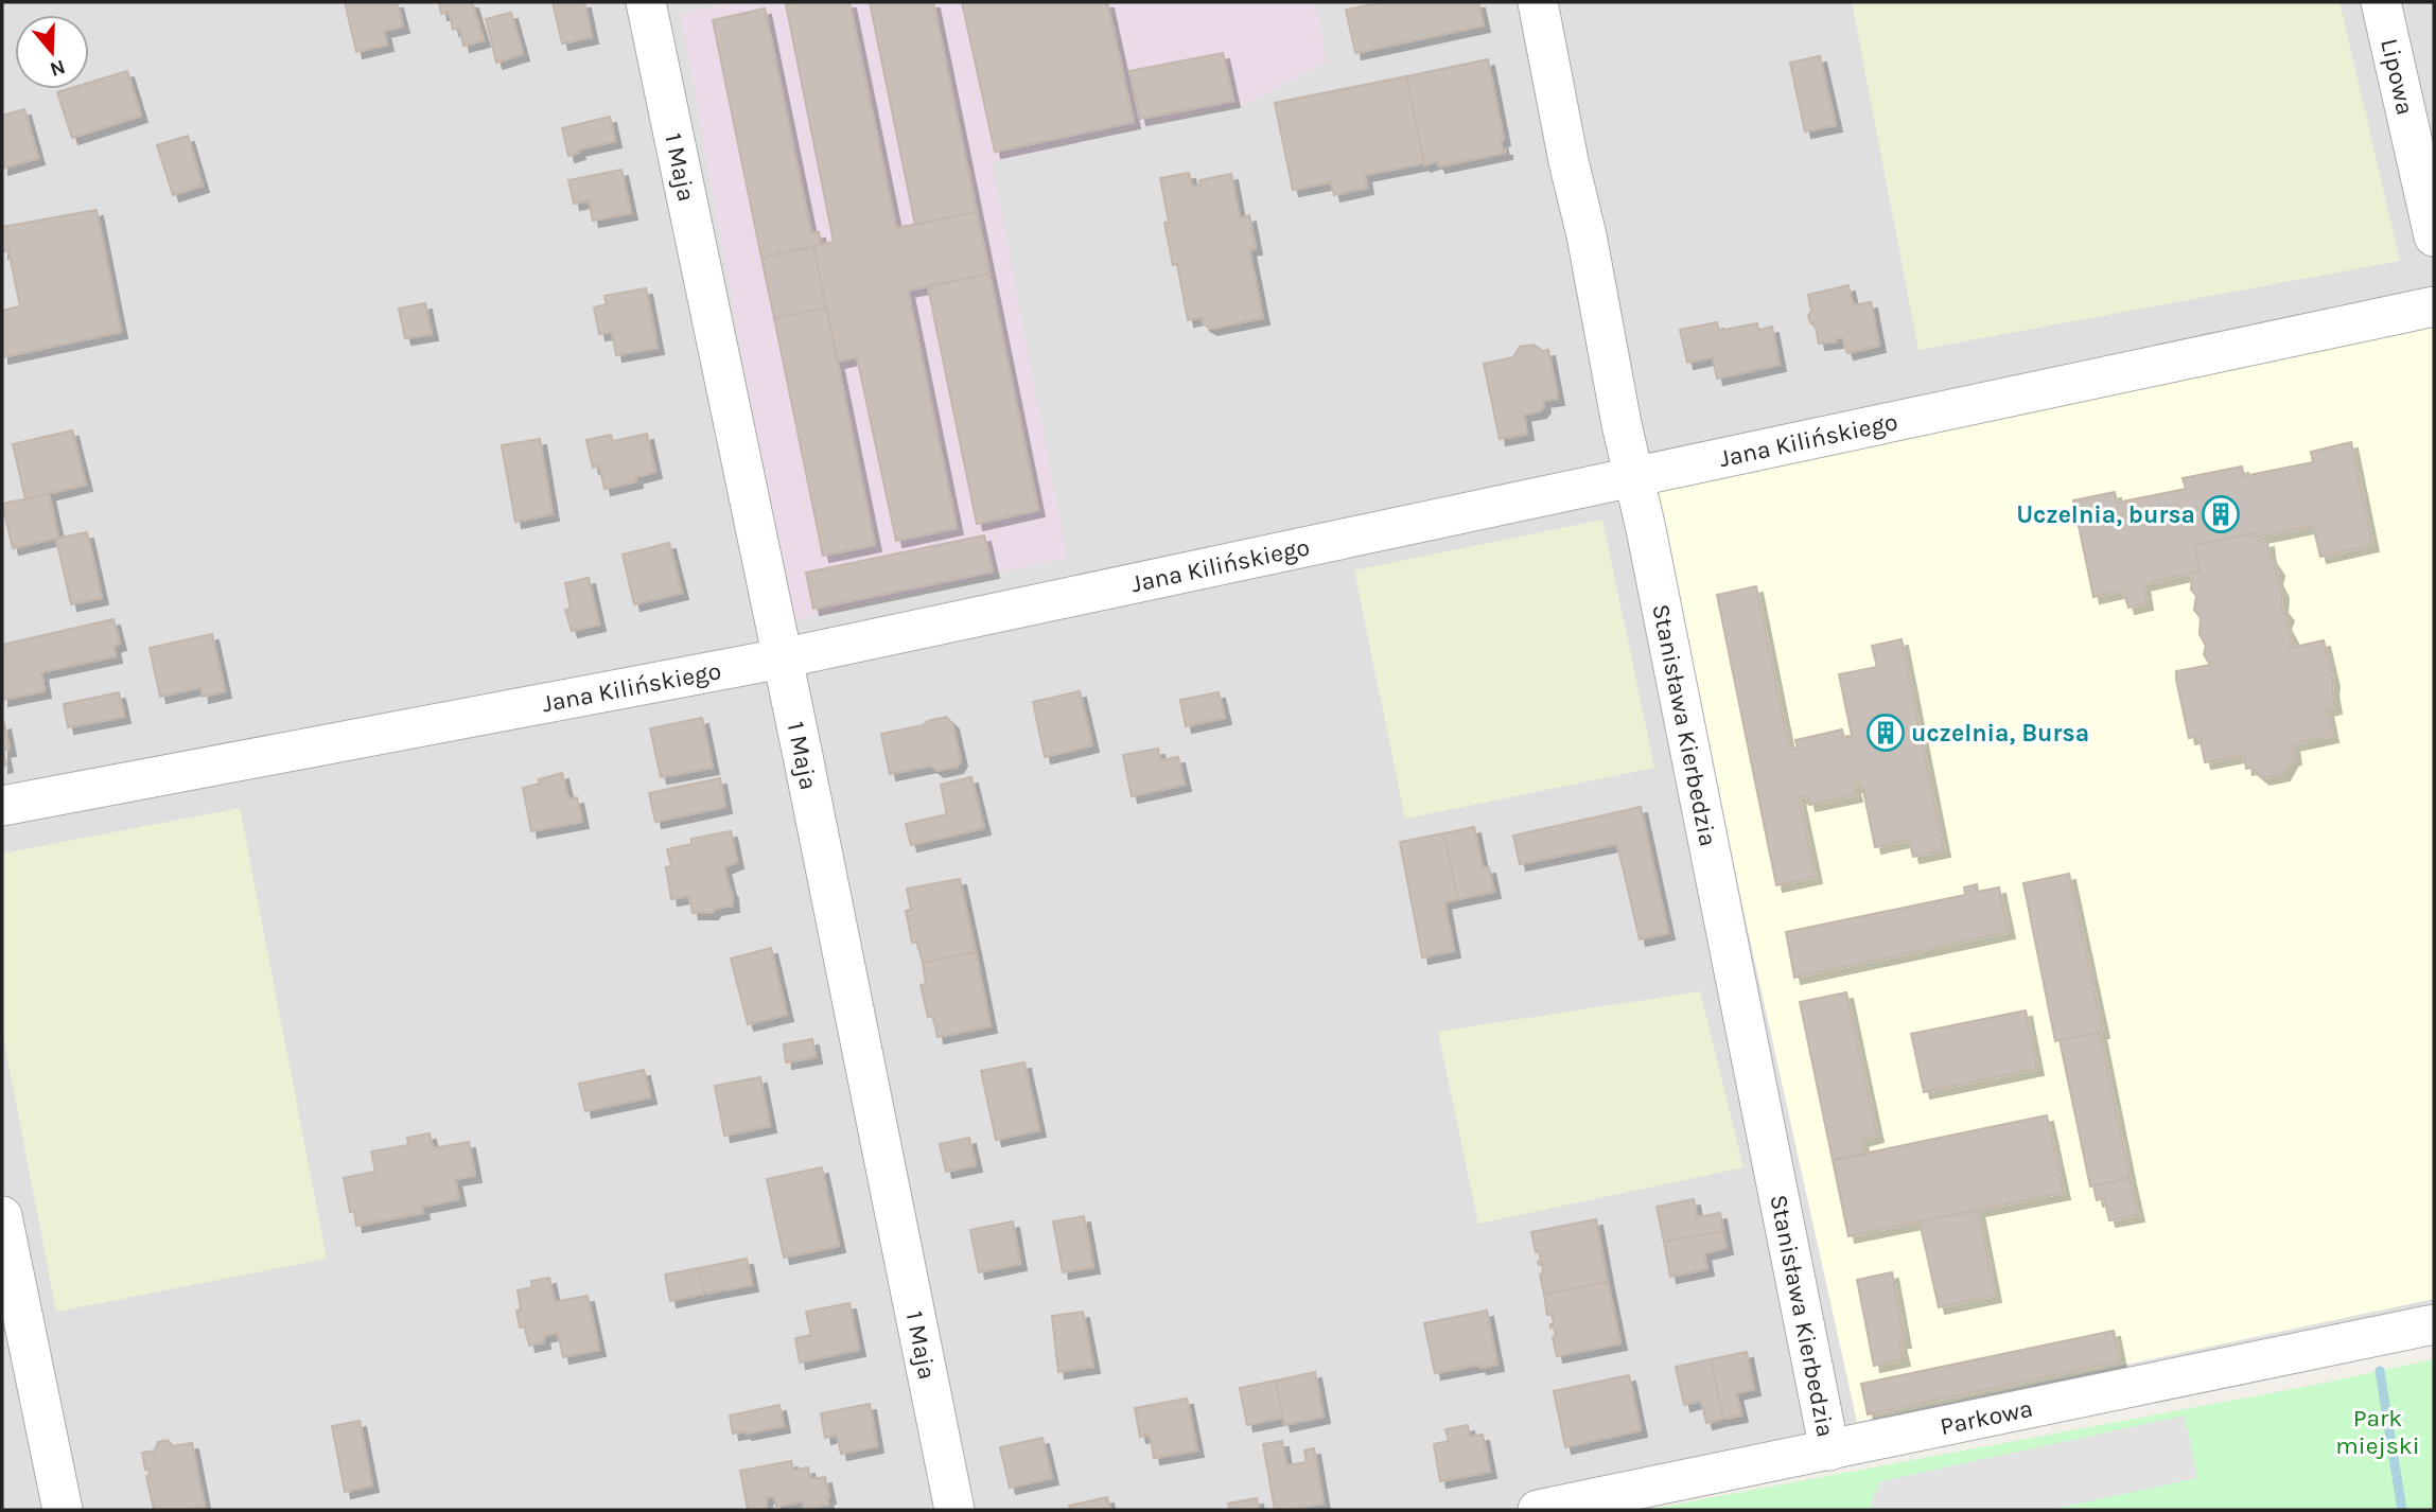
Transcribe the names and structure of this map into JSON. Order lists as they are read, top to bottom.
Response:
{
  "streets": {
    "street": [
      "Lipowa",
      "1 Maja",
      "Jana Kilińskiego",
      "Stanisława Kierbedzia",
      "Parkowa"
    ]
  },
  "crossings": [
    ["1 Maja", "Jana Kilińskiego"],
    ["Jana Kilińskiego", "Stanisława Kierbedzia"],
    ["Stanisława Kierbedzia", "Parkowa"]
  ],
  "parks": ["Park miejski"],
  "places": {
    "building": ["Uczelnia, bursa", "uczelnia, Bursa"]
  },
  "north": "bottom"
}
